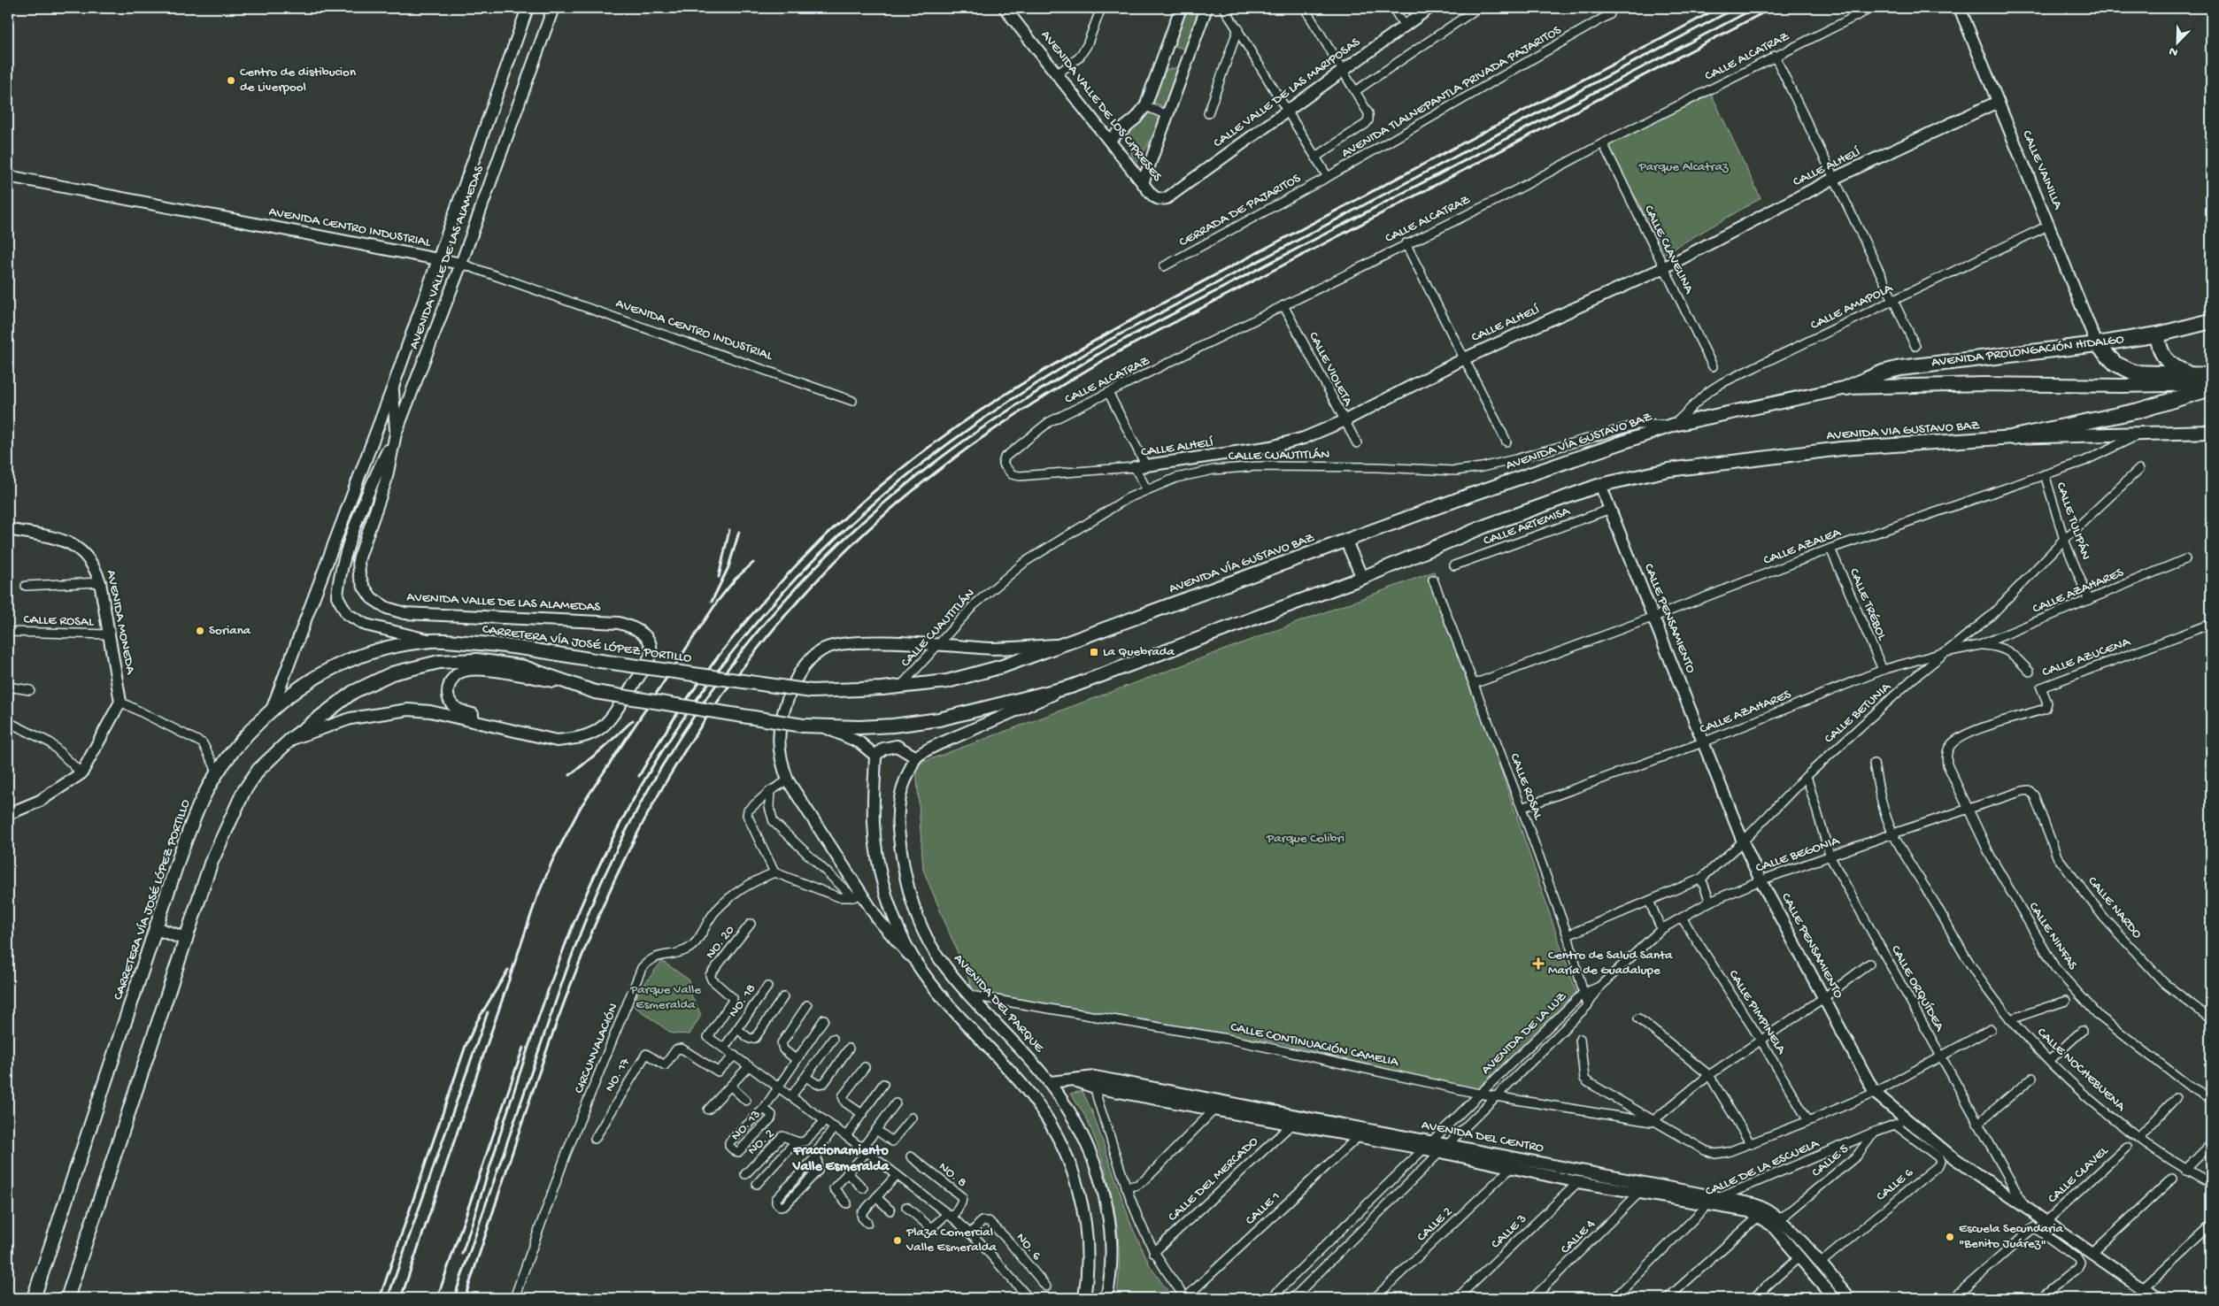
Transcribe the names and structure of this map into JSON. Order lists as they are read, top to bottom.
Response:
{
  "streets": {
    "highway": ["AVENIDA PROLONGACIÓN HIDALGO"],
    "main road": ["AVENIDA VIA GUSTAVO BAZ", "AVENIDA VÍA GUSTAVO BAZ", "CARRETERA VÍA JOSÉ LÓPEZ PORTILLO"],
    "street": [
      "CALLE ALCATRAZ",
      "AVENIDA TLALNEPANTLA PRIVADA PAJARITOS",
      "CALLE VALLE DE LAS MARIPOSAS",
      "AVENIDA VALLE DE LOS CIPRESES",
      "CALLE ALHELÍ",
      "CALLE VAINILLA",
      "CERRADA DE PAJARITOS",
      "AVENIDA CENTRO INDUSTRIAL",
      "CALLE CLAVELINA",
      "AVENIDA VALLE DE LAS ALAMEDAS",
      "CALLE AMAPOLA",
      "CALLE VIOLETA",
      "CALLE CUAUTITLÁN",
      "CALLE TULIPÁN",
      "CALLE ARTEMISA",
      "CALLE AZALEA",
      "CALLE AZAHARES",
      "CALLE TRÉBOL",
      "CALLE PENSAMIENTO",
      "CALLE ROSAL",
      "AVENIDA MONEDA",
      "CALLE AZUCENA",
      "CALLE BETUNIA",
      "CALLE BEGONIA",
      "CALLE NARDO",
      "CALLE NINFAS",
      "NO. 20",
      "CALLE ORQUÍDEA",
      "NO. 18",
      "AVENIDA DEL PARQUE",
      "CALLE PIMPINELA",
      "AVENIDA DE LA LUZ",
      "CALLE CONTINUACIÓN CAMELIA",
      "CIRCUNVALACIÓN",
      "CALLE NOCHEBUENA",
      "NO. 17",
      "NO. 13",
      "AVENIDA DEL CENTRO",
      "NO. 2",
      "CALLE 5",
      "CALLE DE LA ESCUELA",
      "NO. 8",
      "CALLE CLAVEL",
      "CALLE DEL MERCADO",
      "CALLE 6",
      "CALLE 1",
      "CALLE 2",
      "CALLE 3",
      "CALLE 4",
      "NO. 6"
    ]
  },
  "crossings": [
    ["CALLE ALCATRAZ", "CALLE ALHELÍ"],
    ["CALLE ALCATRAZ", "CALLE CLAVELINA"],
    ["CALLE ALCATRAZ", "CALLE VIOLETA"],
    ["AVENIDA TLALNEPANTLA PRIVADA PAJARITOS", "CERRADA DE PAJARITOS"],
    ["CALLE VALLE DE LAS MARIPOSAS", "AVENIDA VALLE DE LOS CIPRESES"],
    ["CALLE ALHELÍ", "CALLE VAINILLA"],
    ["CALLE ALHELÍ", "CALLE CLAVELINA"],
    ["CALLE ALHELÍ", "CALLE VIOLETA"],
    ["CALLE VAINILLA", "CALLE AMAPOLA"],
    ["CALLE VAINILLA", "AVENIDA PROLONGACIÓN HIDALGO"],
    ["AVENIDA CENTRO INDUSTRIAL", "AVENIDA VALLE DE LAS ALAMEDAS"],
    ["AVENIDA VALLE DE LAS ALAMEDAS", "CARRETERA VÍA JOSÉ LÓPEZ PORTILLO"],
    ["CALLE AMAPOLA", "AVENIDA VÍA GUSTAVO BAZ"],
    ["CALLE AMAPOLA", "CALLE CUAUTITLÁN"],
    ["AVENIDA VIA GUSTAVO BAZ", "CALLE AZALEA"],
    ["AVENIDA VIA GUSTAVO BAZ", "CALLE PENSAMIENTO"],
    ["AVENIDA VÍA GUSTAVO BAZ", "CALLE CUAUTITLÁN"],
    ["AVENIDA VÍA GUSTAVO BAZ", "CARRETERA VÍA JOSÉ LÓPEZ PORTILLO"],
    ["CALLE TULIPÁN", "CALLE AZALEA"],
    ["CALLE TULIPÁN", "CALLE AZAHARES"],
    ["CALLE TULIPÁN", "CALLE BETUNIA"],
    ["CALLE ARTEMISA", "CALLE PENSAMIENTO"],
    ["CALLE AZALEA", "CALLE TRÉBOL"],
    ["CALLE AZALEA", "CALLE PENSAMIENTO"],
    ["CALLE AZALEA", "CALLE ROSAL"],
    ["CALLE AZAHARES", "CALLE TRÉBOL"],
    ["CALLE AZAHARES", "CALLE PENSAMIENTO"],
    ["CALLE AZAHARES", "CALLE ROSAL"],
    ["CALLE AZAHARES", "CALLE BETUNIA"],
    ["CALLE PENSAMIENTO", "CALLE BETUNIA"],
    ["CALLE PENSAMIENTO", "CALLE BEGONIA"],
    ["CALLE PENSAMIENTO", "CALLE ORQUÍDEA"],
    ["CALLE PENSAMIENTO", "CALLE CONTINUACIÓN CAMELIA"],
    ["CALLE PENSAMIENTO", "CALLE CLAVEL"],
    ["CALLE PENSAMIENTO", "CALLE 6"],
    ["CALLE ROSAL", "AVENIDA MONEDA"],
    ["CALLE ROSAL", "CALLE BETUNIA"],
    ["CALLE ROSAL", "AVENIDA DE LA LUZ"],
    ["CALLE AZUCENA", "CALLE NINFAS"],
    ["CALLE BETUNIA", "CALLE ORQUÍDEA"],
    ["CALLE BEGONIA", "CALLE NARDO"],
    ["CALLE BEGONIA", "CALLE NINFAS"],
    ["CALLE BEGONIA", "CALLE ORQUÍDEA"],
    ["CALLE BEGONIA", "CALLE PIMPINELA"],
    ["CALLE BEGONIA", "AVENIDA DE LA LUZ"],
    ["CALLE BEGONIA", "CALLE NOCHEBUENA"],
    ["NO. 20", "NO. 18"],
    ["CALLE ORQUÍDEA", "CALLE CONTINUACIÓN CAMELIA"],
    ["AVENIDA DEL PARQUE", "CALLE CONTINUACIÓN CAMELIA"],
    ["AVENIDA DEL PARQUE", "AVENIDA DEL CENTRO"],
    ["CALLE PIMPINELA", "CALLE CONTINUACIÓN CAMELIA"],
    ["AVENIDA DE LA LUZ", "CALLE CONTINUACIÓN CAMELIA"],
    ["AVENIDA DE LA LUZ", "AVENIDA DEL CENTRO"],
    ["AVENIDA DEL CENTRO", "CALLE 5"],
    ["AVENIDA DEL CENTRO", "CALLE DE LA ESCUELA"],
    ["AVENIDA DEL CENTRO", "CALLE DEL MERCADO"],
    ["AVENIDA DEL CENTRO", "CALLE 6"],
    ["AVENIDA DEL CENTRO", "CALLE 1"],
    ["AVENIDA DEL CENTRO", "CALLE 2"],
    ["AVENIDA DEL CENTRO", "CALLE 3"],
    ["AVENIDA DEL CENTRO", "CALLE 4"],
    ["CALLE 5", "CALLE DE LA ESCUELA"]
  ],
  "districts": ["Fraccionamiento Valle Esmeralda"],
  "parks": ["Parque Alcatraz", "Parque Colibri", "Parque Valle Esmeralda"],
  "places": {
    "other": [
      "Centro de distibucion de Liverpool",
      "Soriana",
      "Escuela Secundaria \"Benito Juárez\"",
      "Plaza Comercial Valle Esmeralda"
    ],
    "transit": ["La Quebrada"],
    "health": ["Centro de Salud Santa María de Guadalupe"]
  },
  "north": "bottom left"
}
